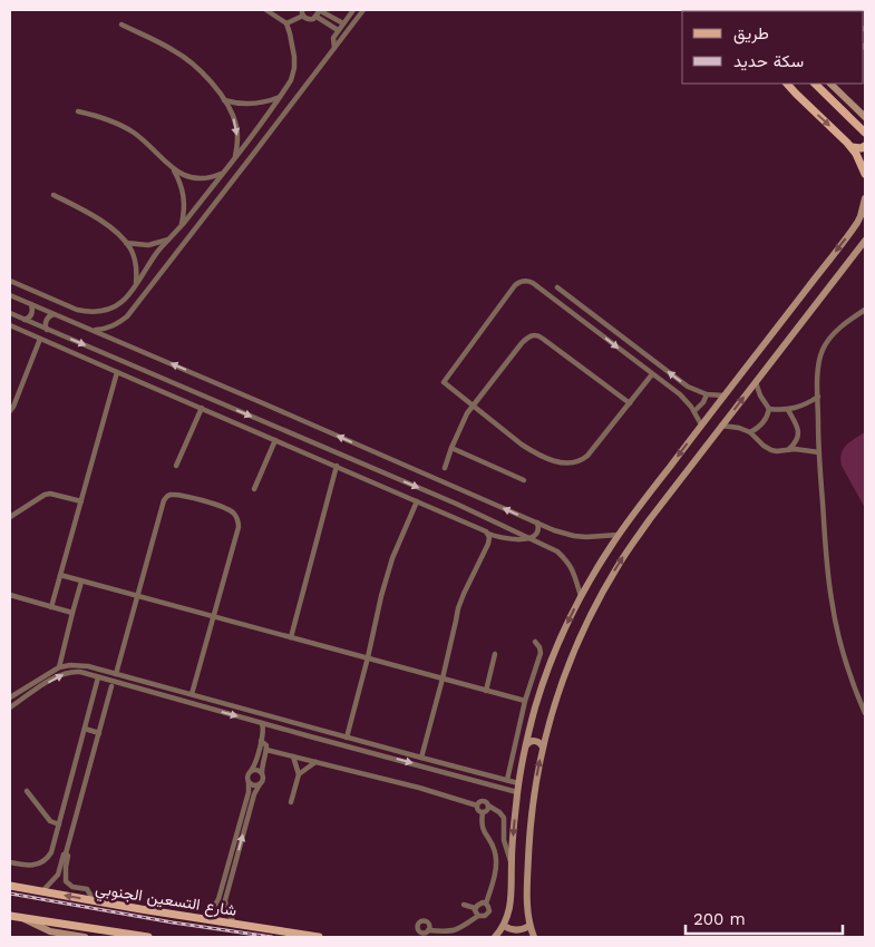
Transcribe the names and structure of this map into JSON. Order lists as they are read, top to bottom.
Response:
{
  "streets": {
    "main road": ["شارع التسعين الجنوبي"]
  },
  "legend": ["طريق", "سكة حديد"],
  "scale_bar": "200 m"
}
